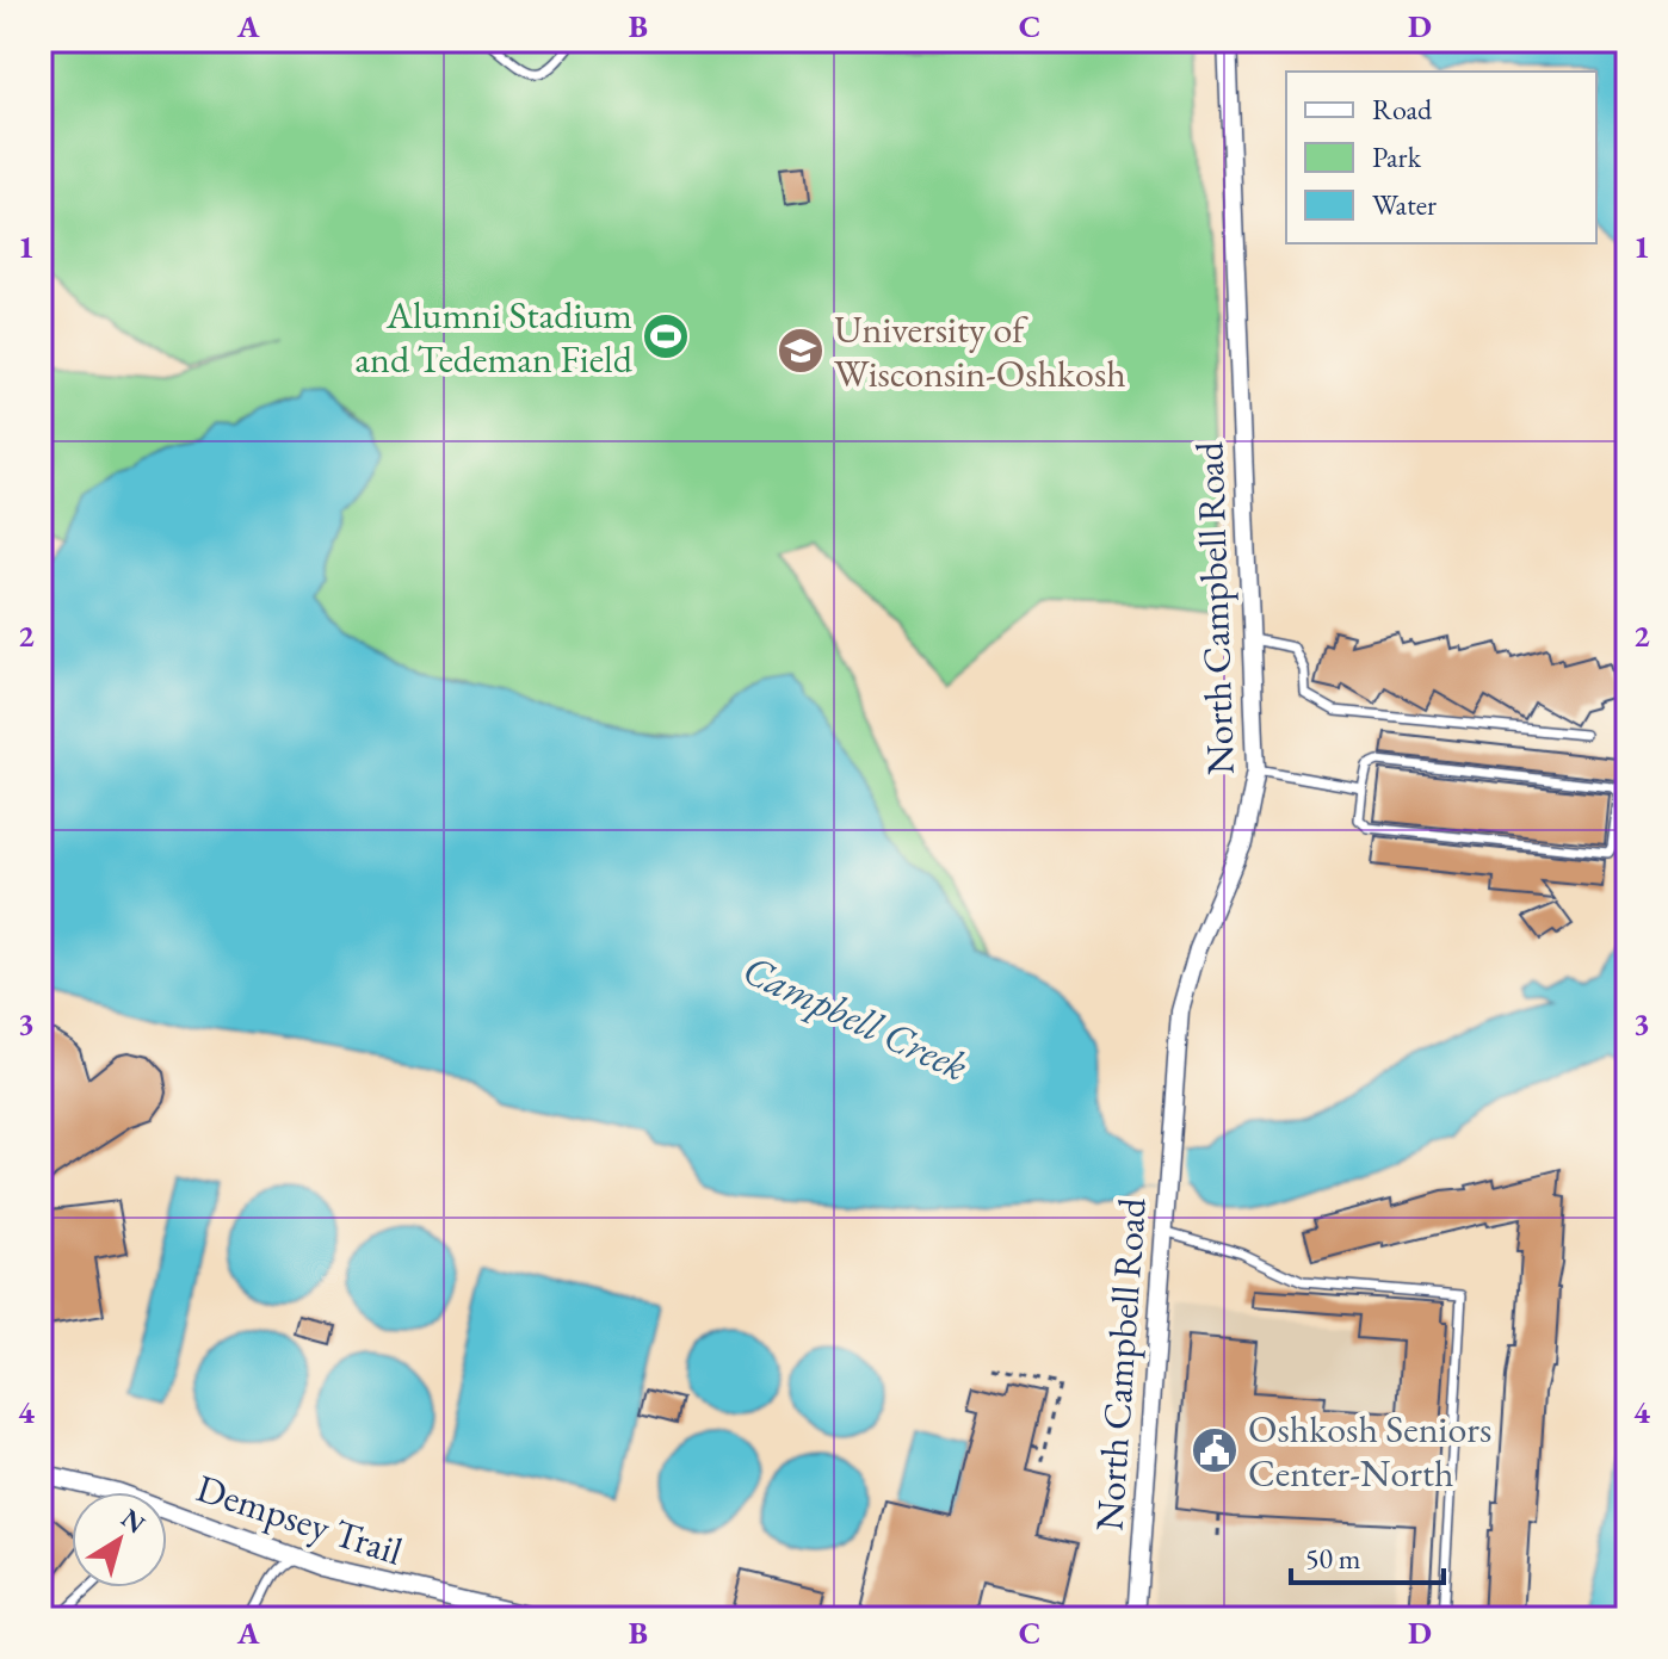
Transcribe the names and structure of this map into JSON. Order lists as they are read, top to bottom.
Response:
{
  "streets": {
    "street": ["North Campbell Road", "Dempsey Trail"]
  },
  "water": ["Campbell Creek"],
  "places": {
    "sports": ["Alumni Stadium and Tedeman Field"],
    "school or university": ["University of Wisconsin-Oshkosh"],
    "public building": ["Oshkosh Seniors Center-North"]
  },
  "legend": ["Road", "Park", "Water"],
  "scale_bar": "50 m",
  "north": "top right",
  "grid": {
    "columns": [
      "A",
      "B",
      "C",
      "D"
    ],
    "rows": [
      "1",
      "2",
      "3",
      "4"
    ]
  }
}
